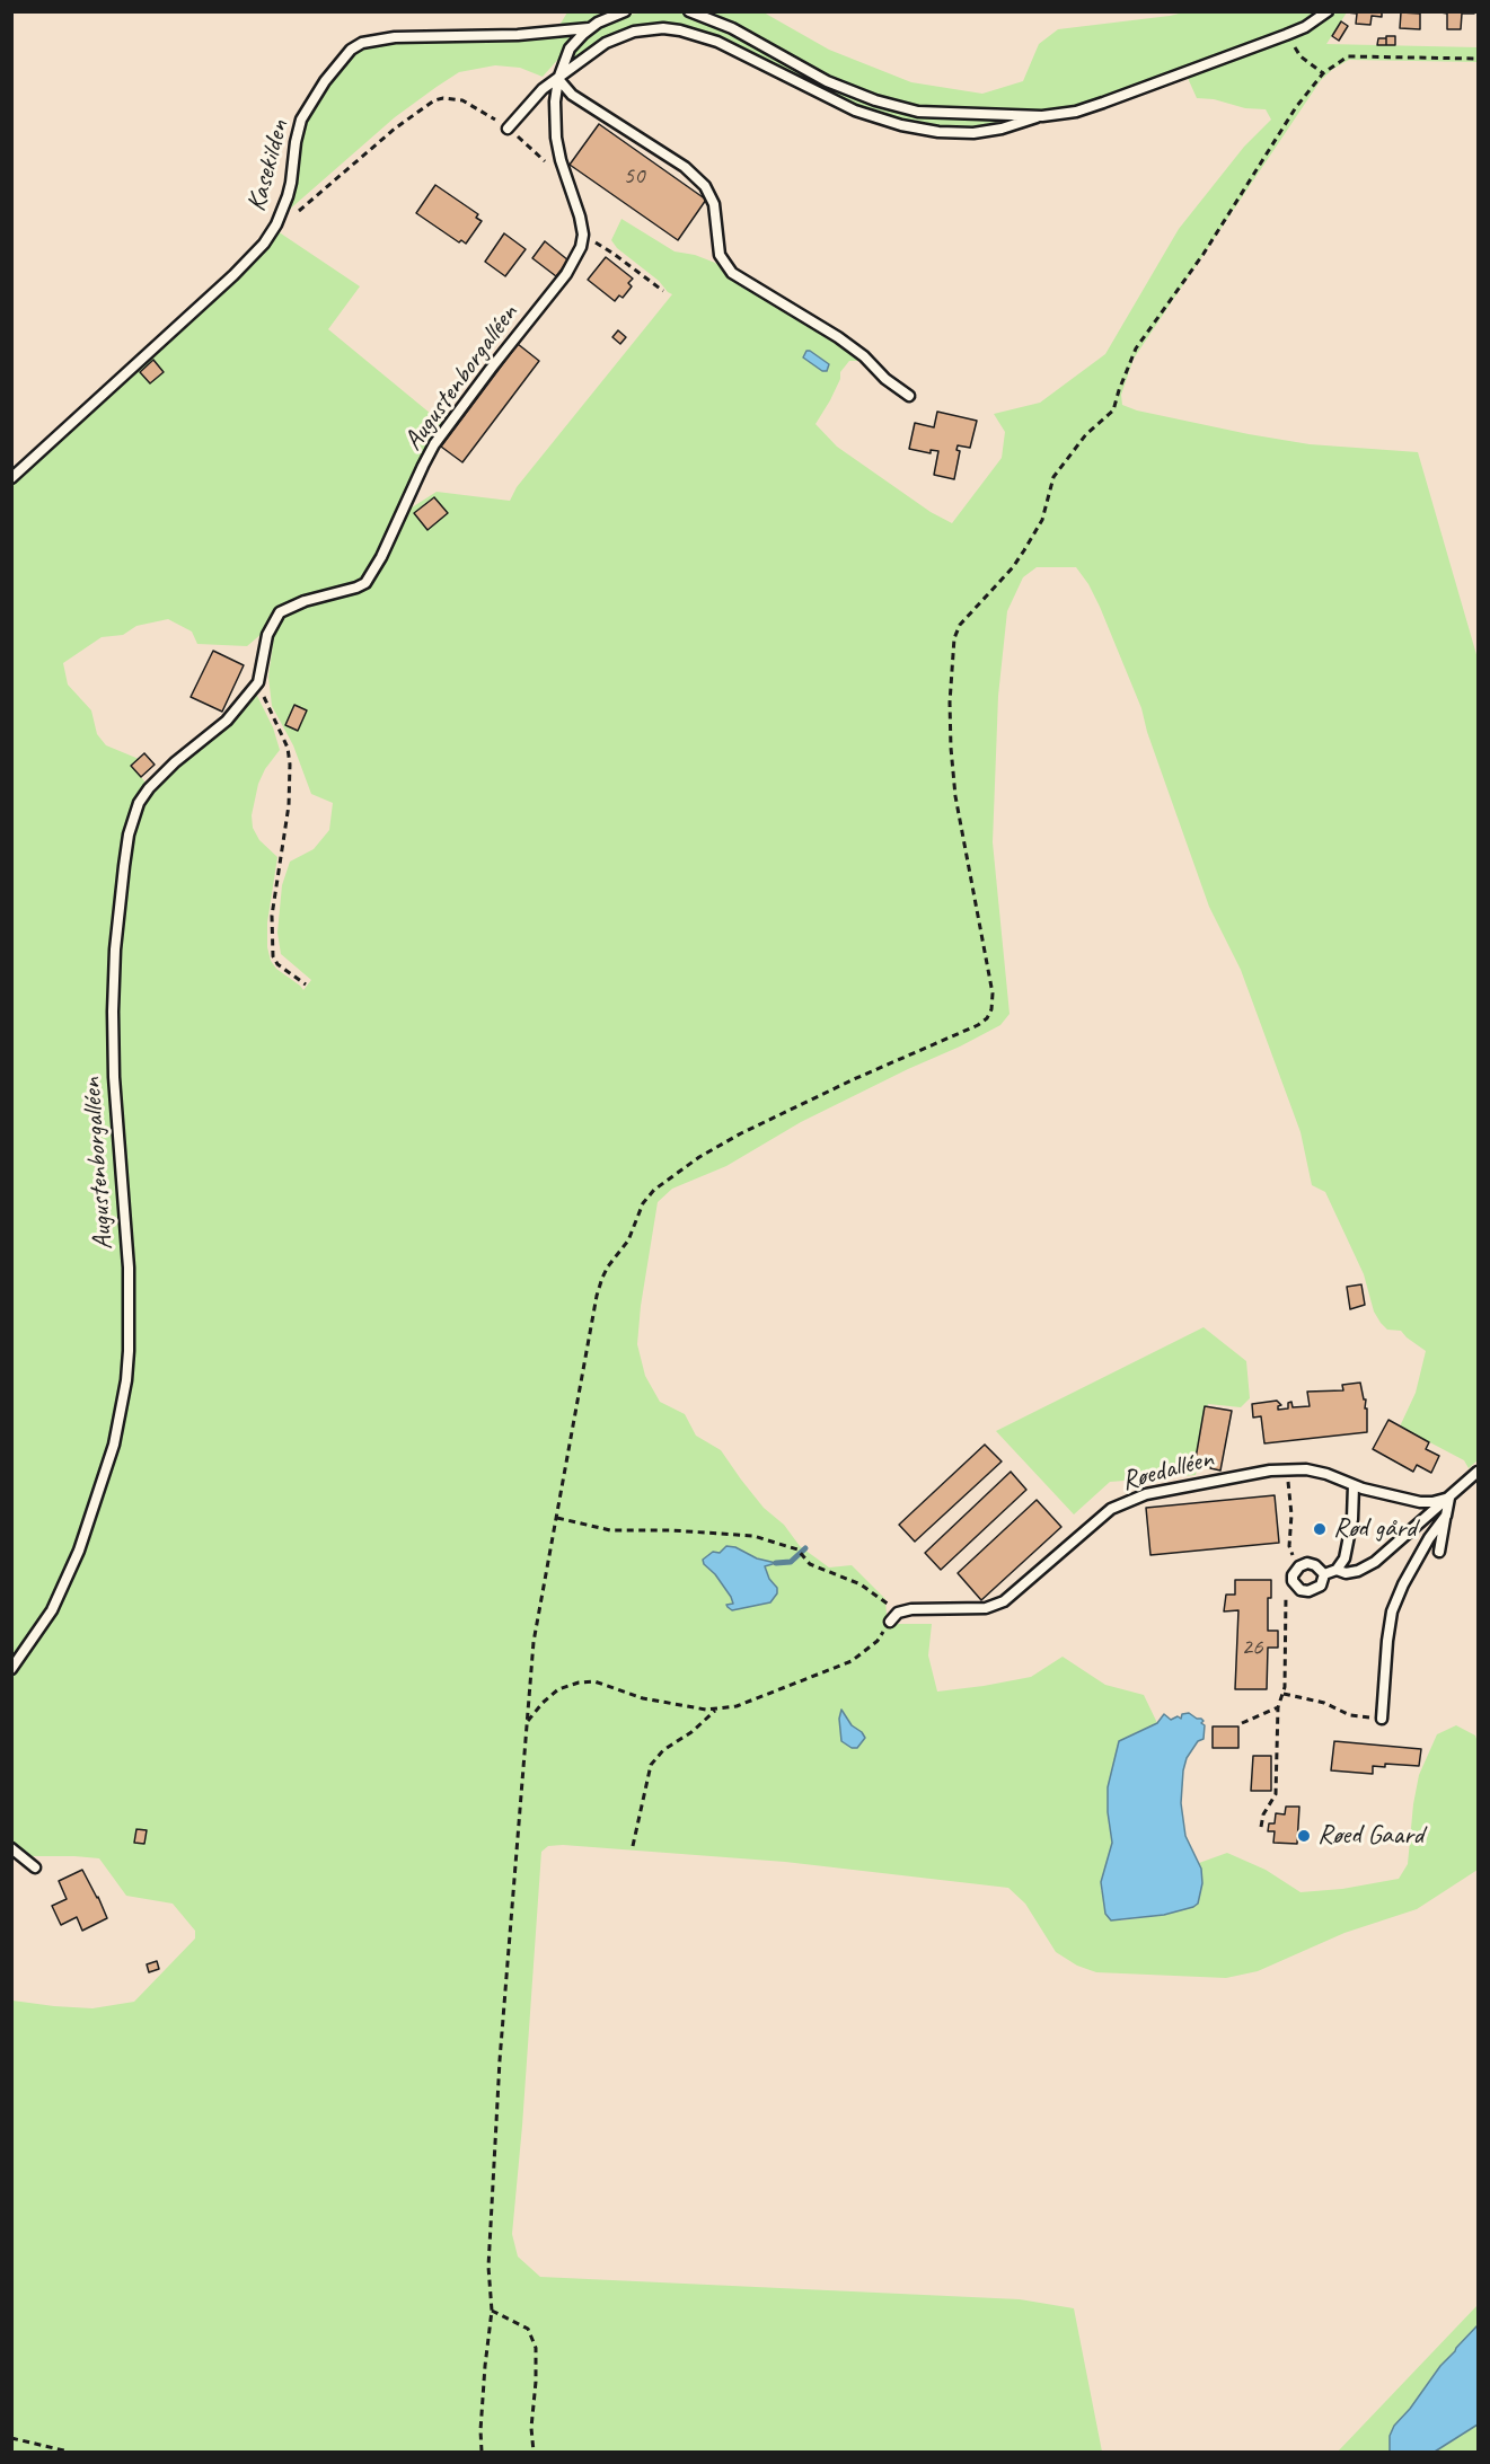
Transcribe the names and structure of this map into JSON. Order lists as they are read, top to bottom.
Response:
{
  "streets": {
    "lane": ["Kasekilden", "Augustenborgalléen", "Røedalléen"]
  },
  "places": ["Rød gård", "Røed Gaard"],
  "house_numbers": ["50", "26"]
}
